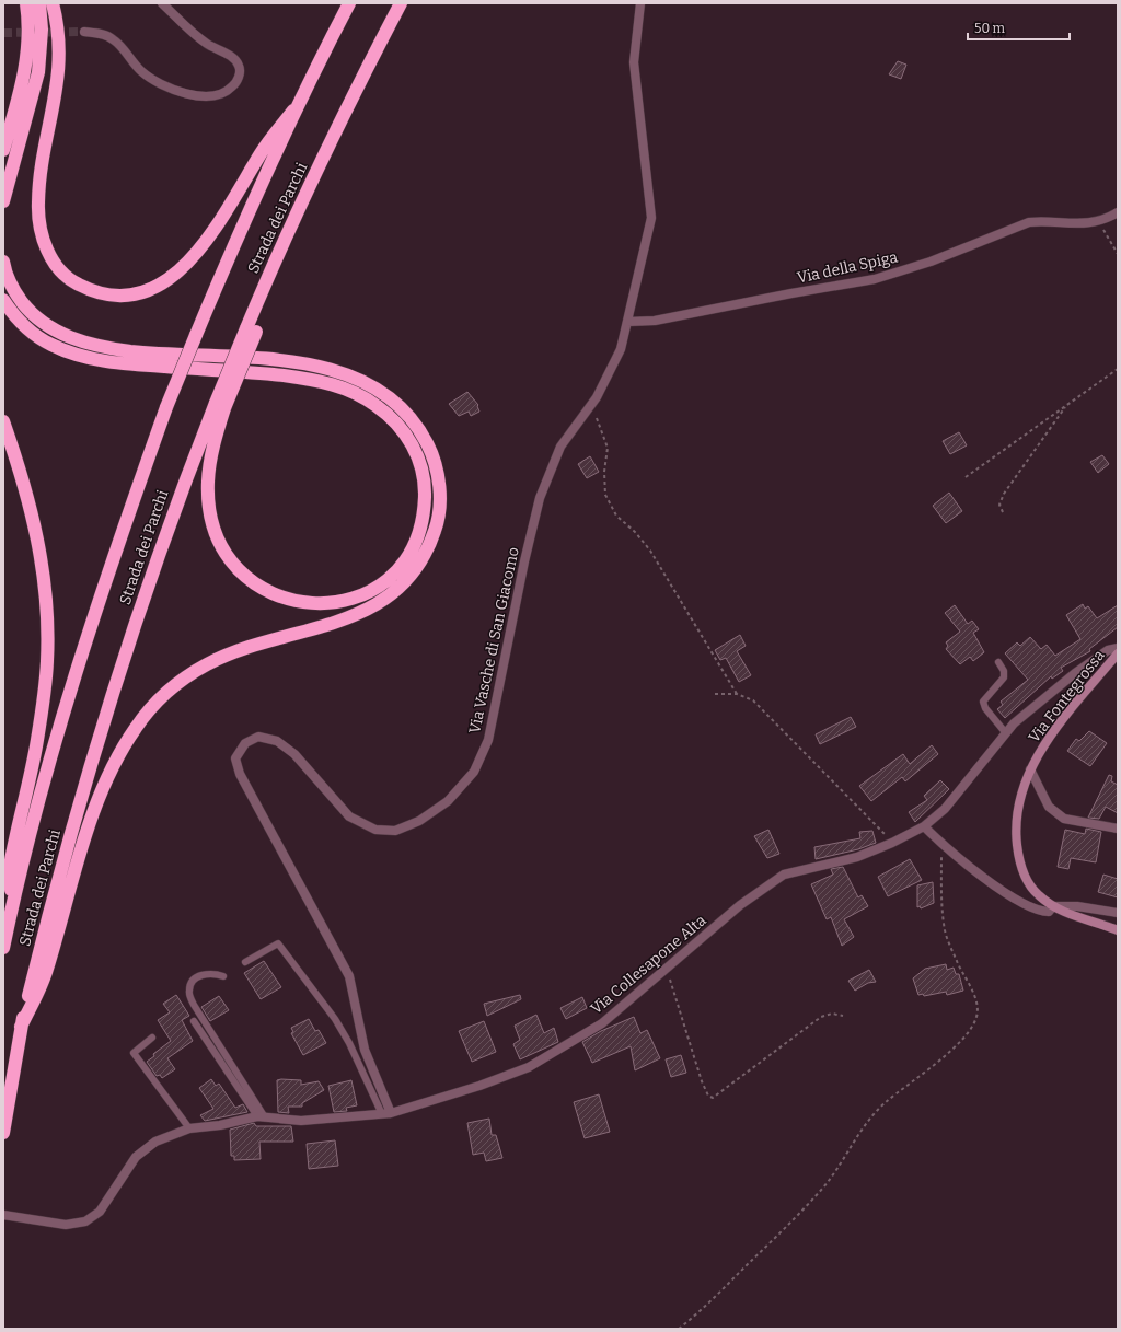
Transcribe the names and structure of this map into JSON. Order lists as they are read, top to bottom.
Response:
{
  "streets": {
    "highway": ["Strada dei Parchi"],
    "street": [
      "Via della Spiga",
      "Via Vasche di San Giacomo",
      "Via Fontegrossa",
      "Via Collesapone Alta"
    ]
  },
  "crossings": [
    ["Via della Spiga", "Via Vasche di San Giacomo"],
    ["Via Vasche di San Giacomo", "Via Collesapone Alta"]
  ],
  "scale_bar": "50 m"
}
